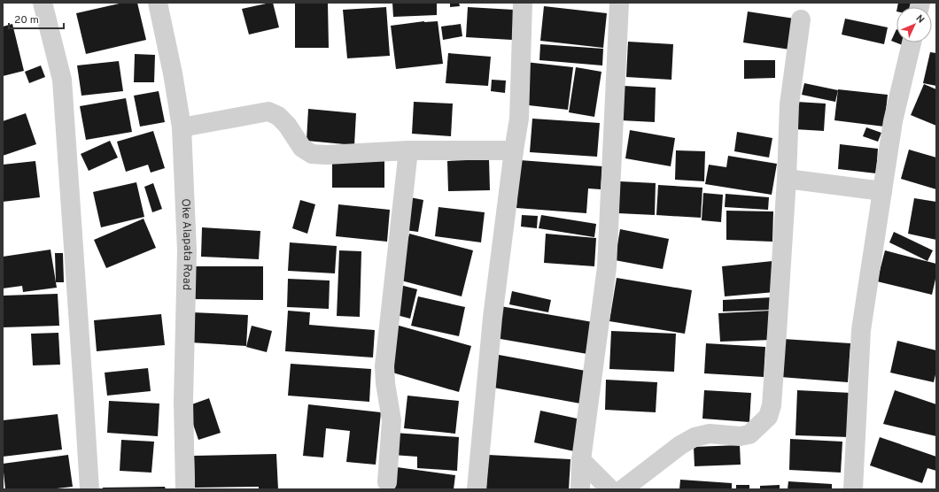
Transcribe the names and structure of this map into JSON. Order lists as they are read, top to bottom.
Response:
{
  "streets": {
    "street": ["Oke Alapata Road"]
  },
  "scale_bar": "20 m",
  "north": "top right"
}
